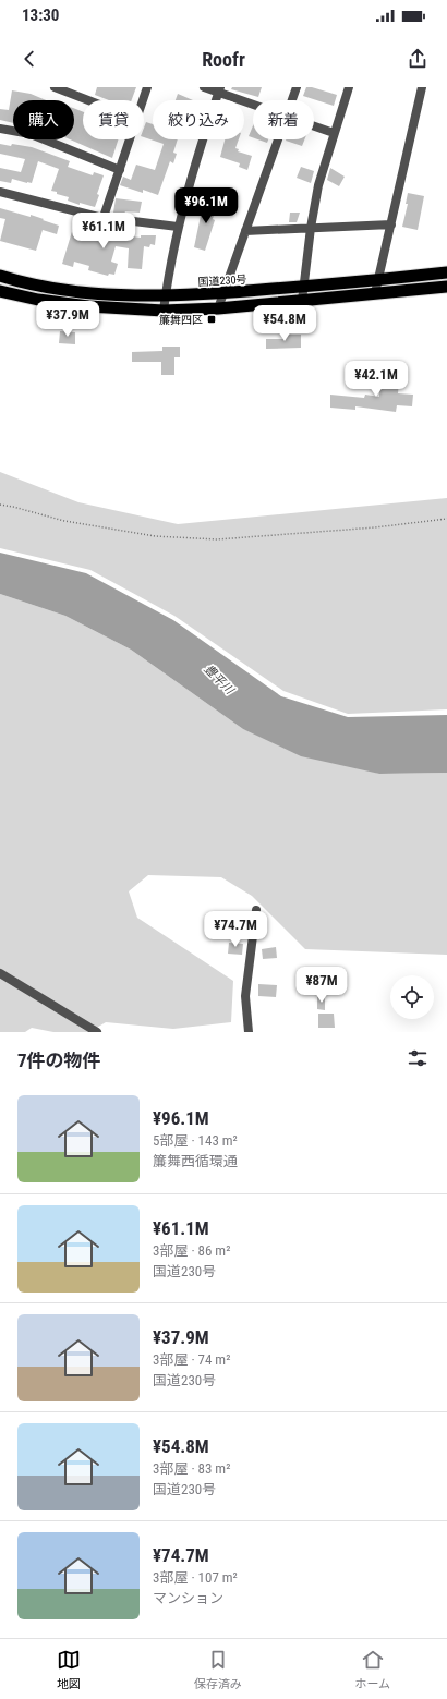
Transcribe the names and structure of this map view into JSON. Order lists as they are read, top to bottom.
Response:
{
  "streets": {
    "highway": ["国道230号"]
  },
  "water": ["豊平川"],
  "places": {
    "transit": ["簾舞四区"]
  },
  "page": {
    "status": "13:30",
    "header": "Roofr",
    "chip": [
      "購入",
      "賃貸",
      "絞り込み",
      "新着"
    ],
    "price": [
      "¥96.1M",
      "¥61.1M",
      "¥37.9M",
      "¥54.8M",
      "¥42.1M",
      "¥74.7M",
      "¥87M"
    ],
    "heading": "7件の物件",
    "list": [
      {
        "name": "¥96.1M",
        "note": "5部屋 · 143 m² · 簾舞西循環通"
      },
      {
        "name": "¥61.1M",
        "note": "3部屋 · 86 m² · 国道230号"
      },
      {
        "name": "¥37.9M",
        "note": "3部屋 · 74 m² · 国道230号"
      },
      {
        "name": "¥54.8M",
        "note": "3部屋 · 83 m² · 国道230号"
      },
      {
        "name": "¥74.7M",
        "note": "3部屋 · 107 m² · マンション"
      }
    ],
    "tabs": ["地図", "保存済み", "ホーム"]
  }
}
